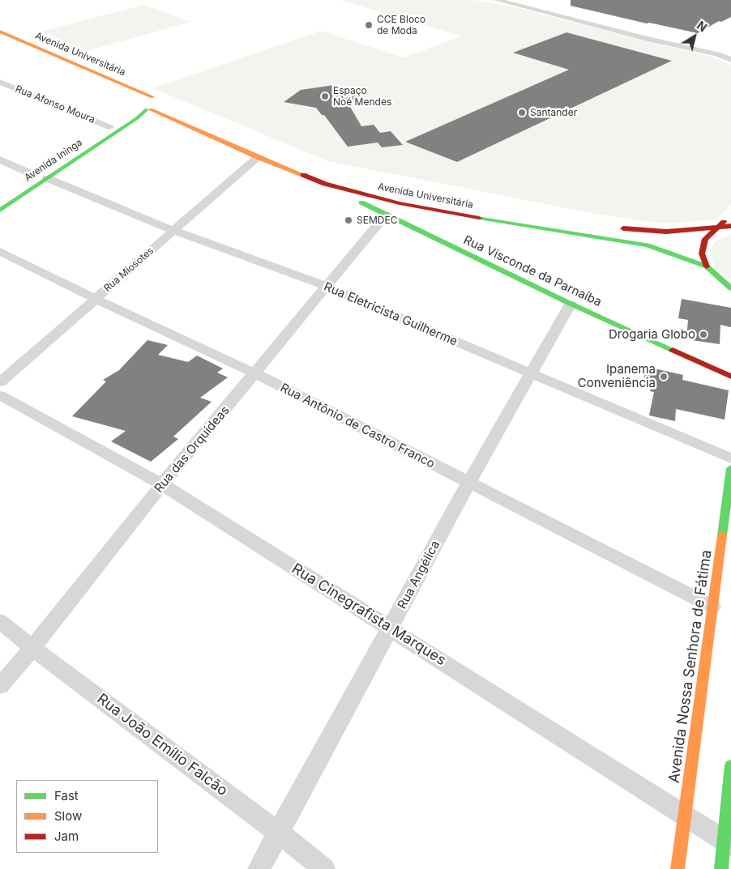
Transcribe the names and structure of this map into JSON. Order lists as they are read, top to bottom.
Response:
{
  "streets": {
    "main road": [
      "Avenida Universitária",
      "Avenida Ininga",
      "Rua Visconde da Parnaíba",
      "Avenida Nossa Senhora de Fátima"
    ],
    "street": [
      "Rua Afonso Moura",
      "Rua Miosotes",
      "Rua Eletricista Guilherme",
      "Rua Antônio de Castro Franco",
      "Rua das Orquídeas",
      "Rua Angélica",
      "Rua Cinegrafista Marques",
      "Rua João Emílio Falcão"
    ]
  },
  "crossings": [
    ["Avenida Universitária", "Avenida Ininga"],
    ["Avenida Universitária", "Rua Miosotes"],
    ["Avenida Universitária", "Rua Visconde da Parnaíba"],
    ["Rua Afonso Moura", "Avenida Ininga"],
    ["Avenida Ininga", "Rua Eletricista Guilherme"],
    ["Rua Miosotes", "Rua Eletricista Guilherme"],
    ["Rua Miosotes", "Rua Antônio de Castro Franco"],
    ["Rua Visconde da Parnaíba", "Rua das Orquídeas"],
    ["Rua Visconde da Parnaíba", "Rua Angélica"],
    ["Rua Eletricista Guilherme", "Rua das Orquídeas"],
    ["Rua Eletricista Guilherme", "Rua Angélica"],
    ["Rua Antônio de Castro Franco", "Rua das Orquídeas"],
    ["Rua Antônio de Castro Franco", "Rua Angélica"],
    ["Rua Antônio de Castro Franco", "Avenida Nossa Senhora de Fátima"],
    ["Rua das Orquídeas", "Rua Cinegrafista Marques"],
    ["Rua das Orquídeas", "Rua João Emílio Falcão"],
    ["Rua Angélica", "Rua Cinegrafista Marques"],
    ["Rua Angélica", "Rua João Emílio Falcão"],
    ["Rua Cinegrafista Marques", "Avenida Nossa Senhora de Fátima"]
  ],
  "places": [
    "CCE Bloco de Moda",
    "Espaço Noé Mendes",
    "Santander",
    "SEMDEC",
    "Drogaria Globo",
    "Ipanema Conveniência"
  ],
  "legend": ["Fast", "Slow", "Jam"],
  "north": "top right"
}
